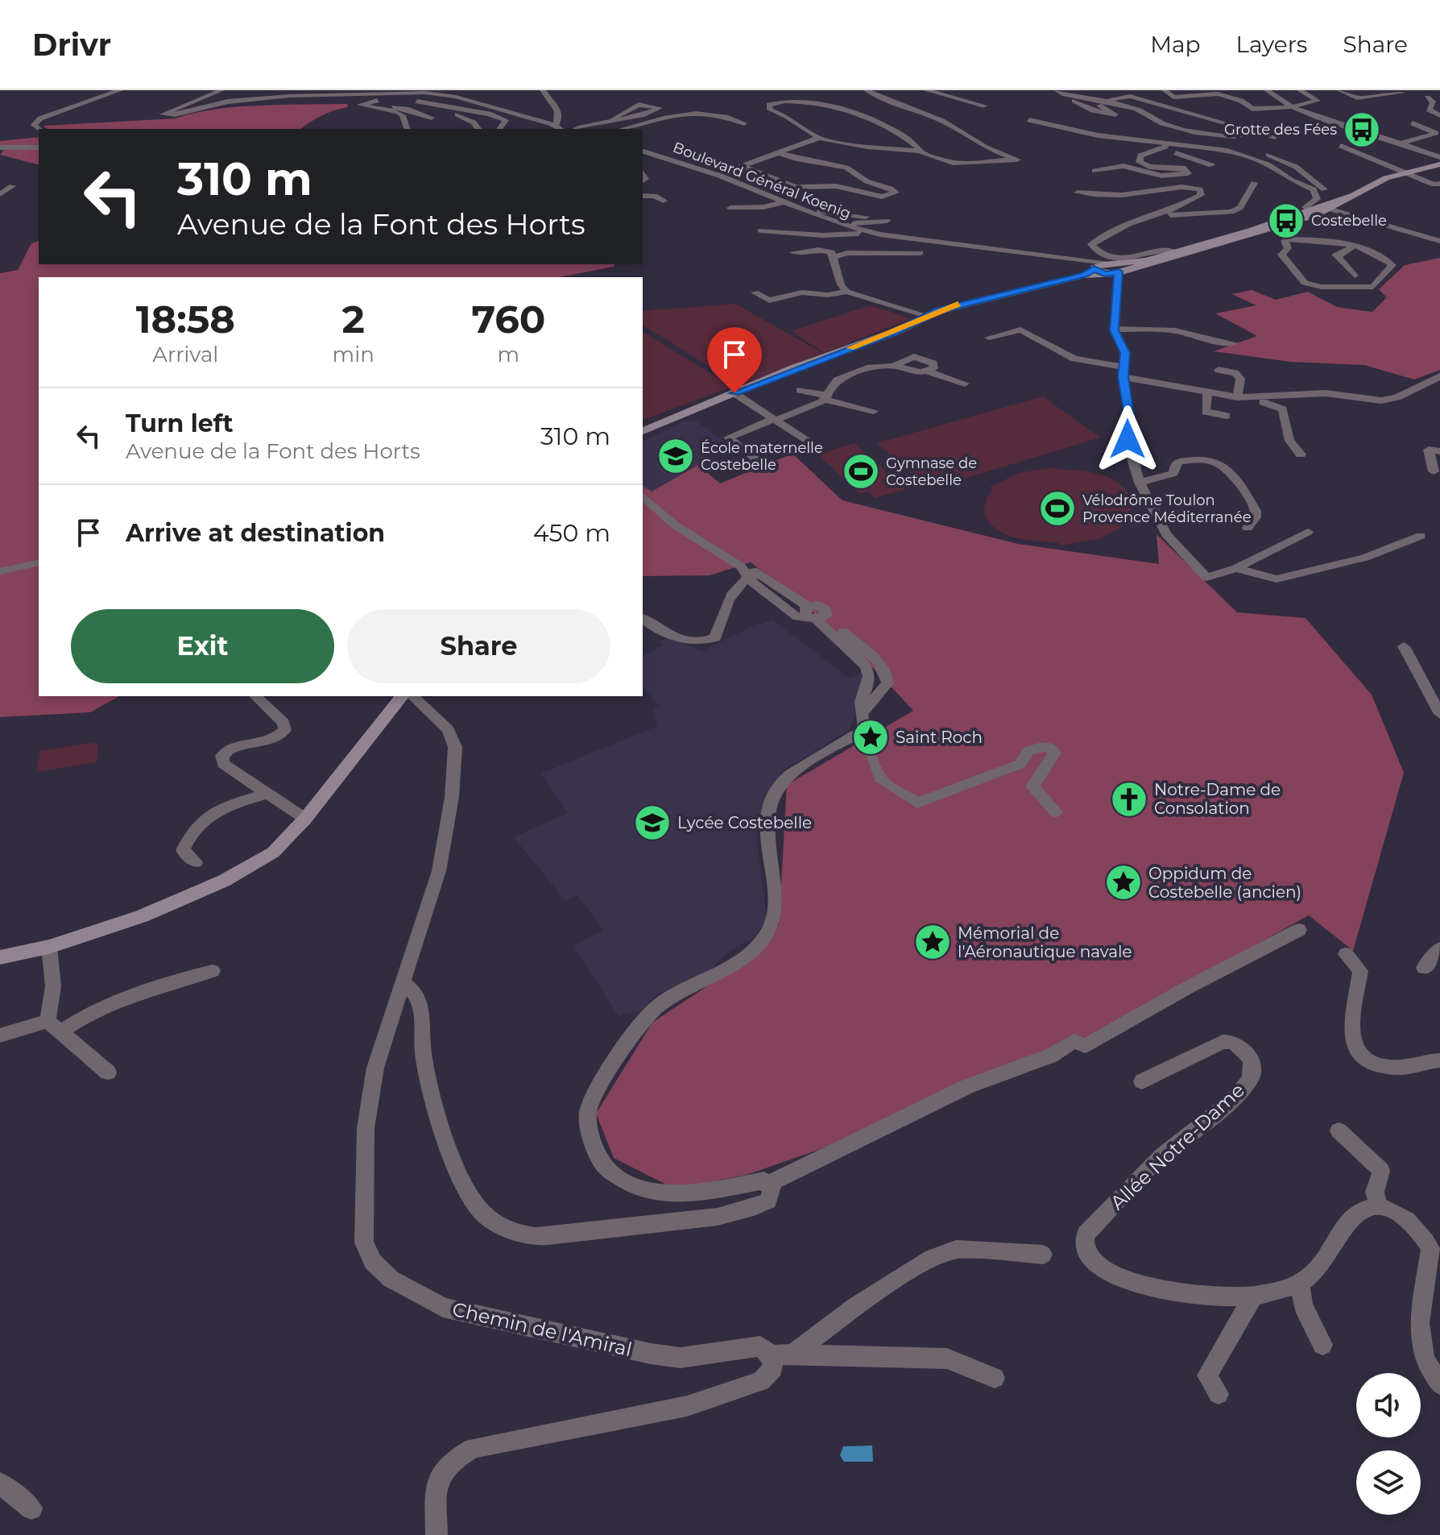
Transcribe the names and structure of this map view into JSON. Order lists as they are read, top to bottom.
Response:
{
  "streets": {
    "street": ["Boulevard Général Koenig", "Allée Notre-Dame", "Chemin de l'Amiral"]
  },
  "places": {
    "bus stop": ["Grotte des Fées", "Costebelle"],
    "school or university": ["École maternelle Costebelle", "Lycée Costebelle"],
    "sports": ["Gymnase de Costebelle", "Vélodrôme Toulon Provence Méditerranée"],
    "place": ["Saint Roch", "Oppidum de Costebelle (ancien)", "Mémorial de l'Aéronautique navale"],
    "church": ["Notre-Dame de Consolation"]
  },
  "page": {
    "header": "Drivr",
    "nav": ["Map", "Layers", "Share"],
    "turn": ["310 m", "Avenue de la Font des Horts"],
    "eta": [
      "18:58",
      "Arrival",
      "2",
      "min",
      "760",
      "m"
    ],
    "list": [
      {
        "name": "Turn left",
        "note": "Avenue de la Font des Horts",
        "value": "310 m"
      },
      {
        "name": "Arrive at destination",
        "value": "450 m"
      }
    ],
    "buttons": ["Exit", "Share"]
  }
}
